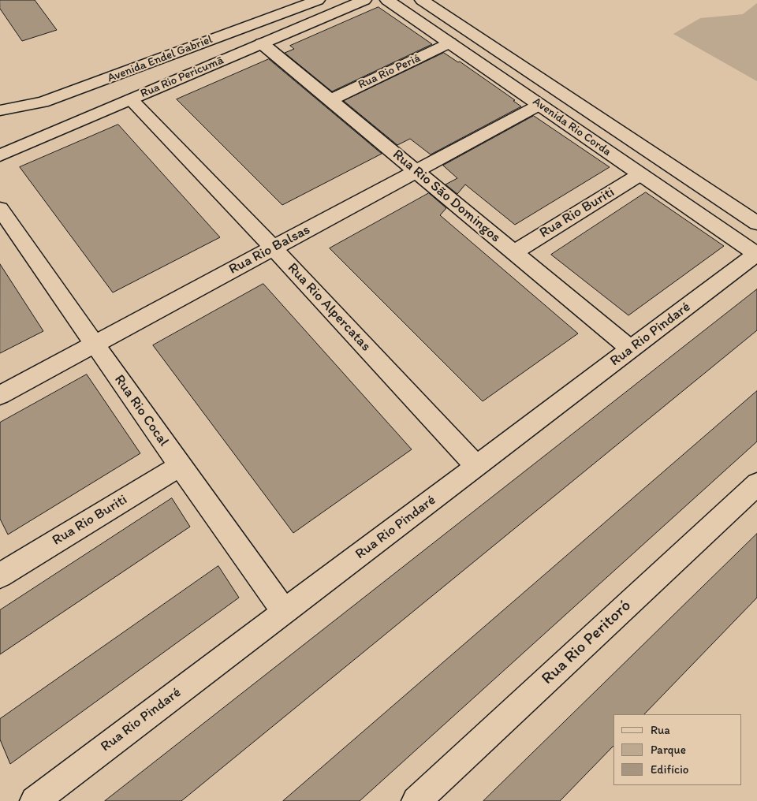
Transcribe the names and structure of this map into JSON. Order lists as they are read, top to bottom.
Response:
{
  "streets": {
    "street": [
      "Avenida Endel Gabriel",
      "Rua Rio Periá",
      "Rua Rio Pericumã",
      "Avenida Rio Corda",
      "Rua Rio São Domingos",
      "Rua Rio Buriti",
      "Rua Rio Balsas",
      "Rua Rio Alpercatas",
      "Rua Rio Pindaré",
      "Rua Rio Cocal",
      "Rua Rio Peritoró"
    ]
  },
  "crossings": [
    ["Rua Rio Periá", "Avenida Rio Corda"],
    ["Rua Rio Periá", "Rua Rio São Domingos"],
    ["Rua Rio Pericumã", "Rua Rio São Domingos"],
    ["Rua Rio Pericumã", "Rua Rio Alpercatas"],
    ["Avenida Rio Corda", "Rua Rio Buriti"],
    ["Avenida Rio Corda", "Rua Rio Balsas"],
    ["Avenida Rio Corda", "Rua Rio Pindaré"],
    ["Rua Rio São Domingos", "Rua Rio Buriti"],
    ["Rua Rio São Domingos", "Rua Rio Balsas"],
    ["Rua Rio São Domingos", "Rua Rio Pindaré"],
    ["Rua Rio Buriti", "Rua Rio Cocal"],
    ["Rua Rio Balsas", "Rua Rio Alpercatas"],
    ["Rua Rio Balsas", "Rua Rio Cocal"],
    ["Rua Rio Alpercatas", "Rua Rio Pindaré"],
    ["Rua Rio Pindaré", "Rua Rio Cocal"]
  ],
  "legend": ["Rua", "Parque", "Edifício"]
}
